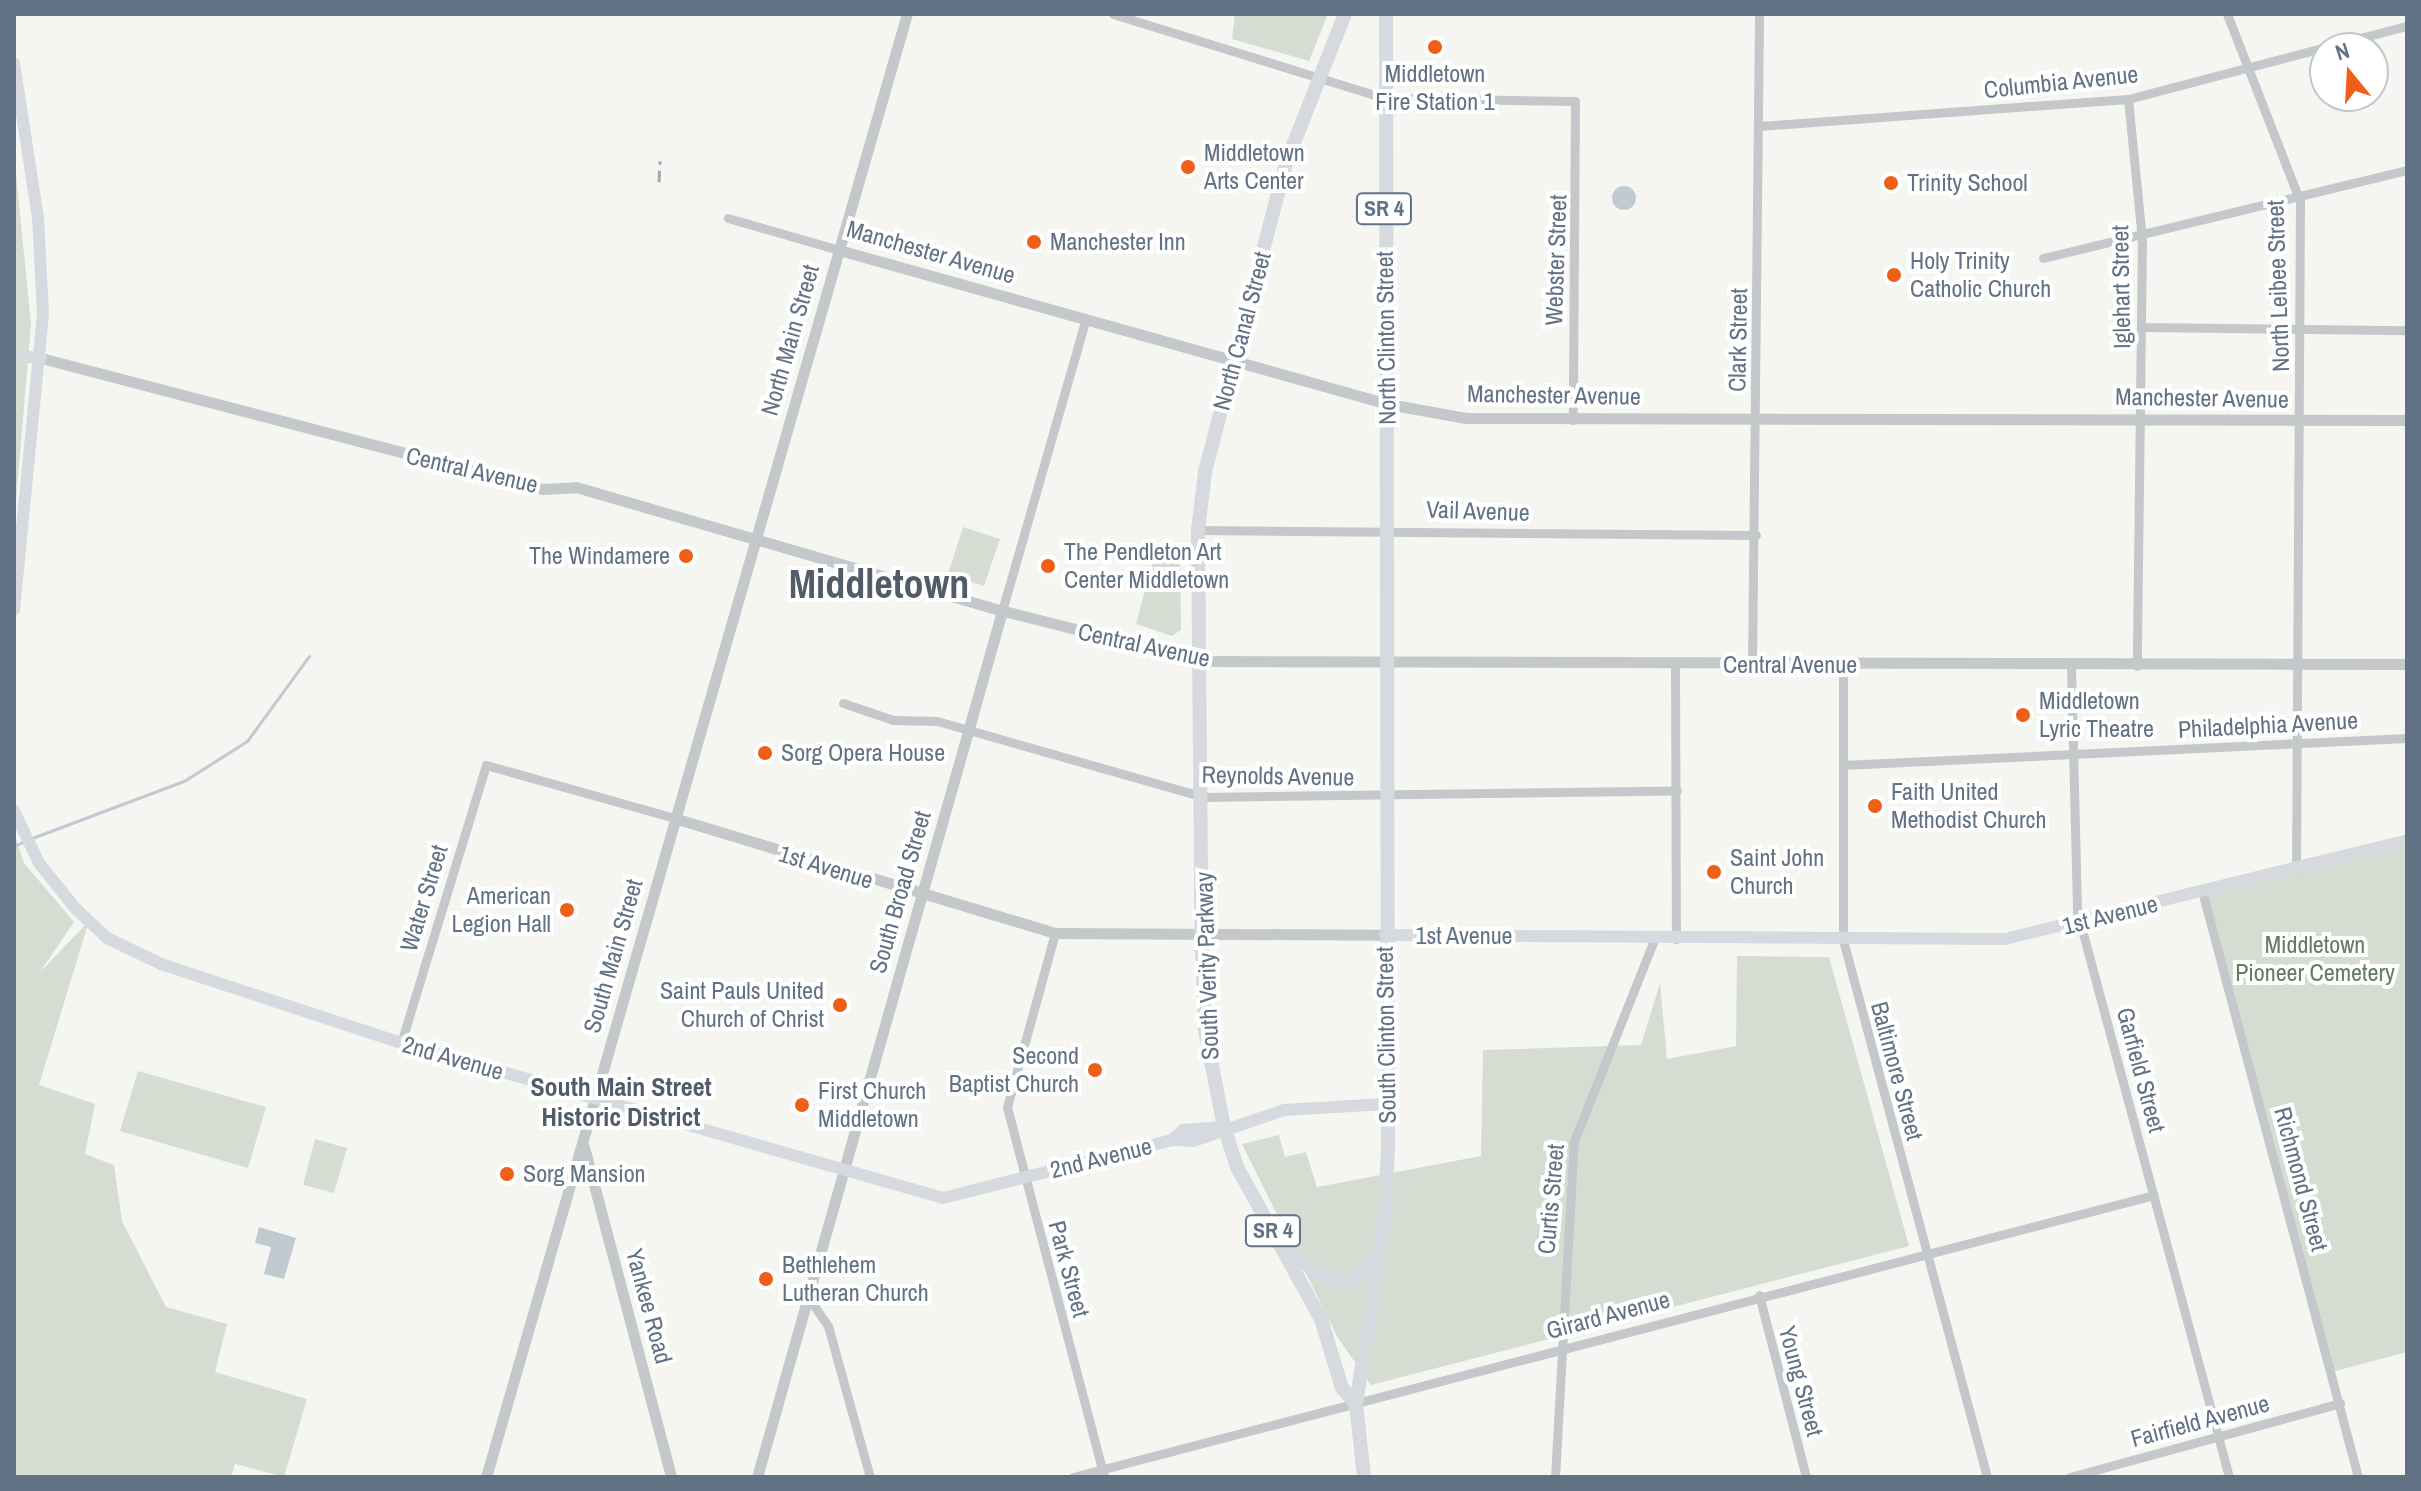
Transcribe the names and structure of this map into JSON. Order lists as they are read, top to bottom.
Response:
{
  "streets": {
    "main road": [
      "SR 4",
      "North Canal Street",
      "North Clinton Street",
      "Central Avenue",
      "1st Avenue",
      "South Verity Parkway",
      "South Clinton Street",
      "2nd Avenue"
    ],
    "street": [
      "Columbia Avenue",
      "Manchester Avenue",
      "Webster Street",
      "North Leibee Street",
      "Iglehart Street",
      "North Main Street",
      "Clark Street",
      "Vail Avenue",
      "Philadelphia Avenue",
      "Reynolds Avenue",
      "South Broad Street",
      "Water Street",
      "South Main Street",
      "Garfield Street",
      "Baltimore Street",
      "Richmond Street",
      "Curtis Street",
      "Park Street",
      "Yankee Road",
      "Girard Avenue",
      "Young Street",
      "Fairfield Avenue"
    ]
  },
  "crossings": [
    ["Columbia Avenue", "North Leibee Street"],
    ["Columbia Avenue", "Iglehart Street"],
    ["Columbia Avenue", "Clark Street"],
    ["Manchester Avenue", "Webster Street"],
    ["Manchester Avenue", "North Leibee Street"],
    ["Manchester Avenue", "Iglehart Street"],
    ["Manchester Avenue", "North Canal Street"],
    ["Manchester Avenue", "North Clinton Street"],
    ["Manchester Avenue", "North Main Street"],
    ["Manchester Avenue", "Clark Street"],
    ["Manchester Avenue", "South Broad Street"],
    ["Webster Street", "North Clinton Street"],
    ["North Leibee Street", "Central Avenue"],
    ["North Leibee Street", "Philadelphia Avenue"],
    ["North Leibee Street", "1st Avenue"],
    ["Iglehart Street", "Central Avenue"],
    ["North Canal Street", "Central Avenue"],
    ["North Canal Street", "Vail Avenue"],
    ["North Canal Street", "South Verity Parkway"],
    ["North Clinton Street", "Central Avenue"],
    ["North Clinton Street", "Vail Avenue"],
    ["North Clinton Street", "South Clinton Street"],
    ["North Main Street", "Central Avenue"],
    ["North Main Street", "South Main Street"],
    ["Clark Street", "Central Avenue"],
    ["Clark Street", "Vail Avenue"],
    ["Central Avenue", "South Broad Street"],
    ["Central Avenue", "South Main Street"],
    ["Central Avenue", "South Verity Parkway"],
    ["Central Avenue", "South Clinton Street"],
    ["Central Avenue", "Garfield Street"],
    ["Central Avenue", "Baltimore Street"],
    ["Philadelphia Avenue", "Garfield Street"],
    ["Philadelphia Avenue", "Baltimore Street"],
    ["Reynolds Avenue", "South Broad Street"],
    ["Reynolds Avenue", "South Verity Parkway"],
    ["Reynolds Avenue", "South Clinton Street"],
    ["1st Avenue", "South Broad Street"],
    ["1st Avenue", "Water Street"],
    ["1st Avenue", "South Main Street"],
    ["1st Avenue", "South Verity Parkway"],
    ["1st Avenue", "South Clinton Street"],
    ["1st Avenue", "Garfield Street"],
    ["1st Avenue", "Baltimore Street"],
    ["1st Avenue", "Richmond Street"],
    ["1st Avenue", "Curtis Street"],
    ["1st Avenue", "Park Street"],
    ["South Broad Street", "2nd Avenue"],
    ["Water Street", "2nd Avenue"],
    ["South Main Street", "2nd Avenue"],
    ["South Main Street", "Yankee Road"],
    ["South Verity Parkway", "South Clinton Street"],
    ["South Verity Parkway", "2nd Avenue"],
    ["South Verity Parkway", "Girard Avenue"],
    ["South Clinton Street", "2nd Avenue"],
    ["South Clinton Street", "Girard Avenue"],
    ["2nd Avenue", "Park Street"],
    ["Garfield Street", "Girard Avenue"],
    ["Garfield Street", "Fairfield Avenue"],
    ["Baltimore Street", "Girard Avenue"],
    ["Richmond Street", "Fairfield Avenue"],
    ["Curtis Street", "Girard Avenue"],
    ["Park Street", "Girard Avenue"],
    ["Girard Avenue", "Young Street"]
  ],
  "districts": ["Middletown", "South Main Street Historic District"],
  "parks": ["Middletown Pioneer Cemetery"],
  "places": [
    "Middletown Fire Station 1",
    "Middletown Arts Center",
    "Trinity School",
    "Manchester Inn",
    "Holy Trinity Catholic Church",
    "The Windamere",
    "The Pendleton Art Center Middletown",
    "Middletown Lyric Theatre",
    "Sorg Opera House",
    "Faith United Methodist Church",
    "Saint John Church",
    "American Legion Hall",
    "Saint Pauls United Church of Christ",
    "Second Baptist Church",
    "First Church Middletown",
    "Sorg Mansion",
    "Bethlehem Lutheran Church"
  ],
  "north": "top"
}
